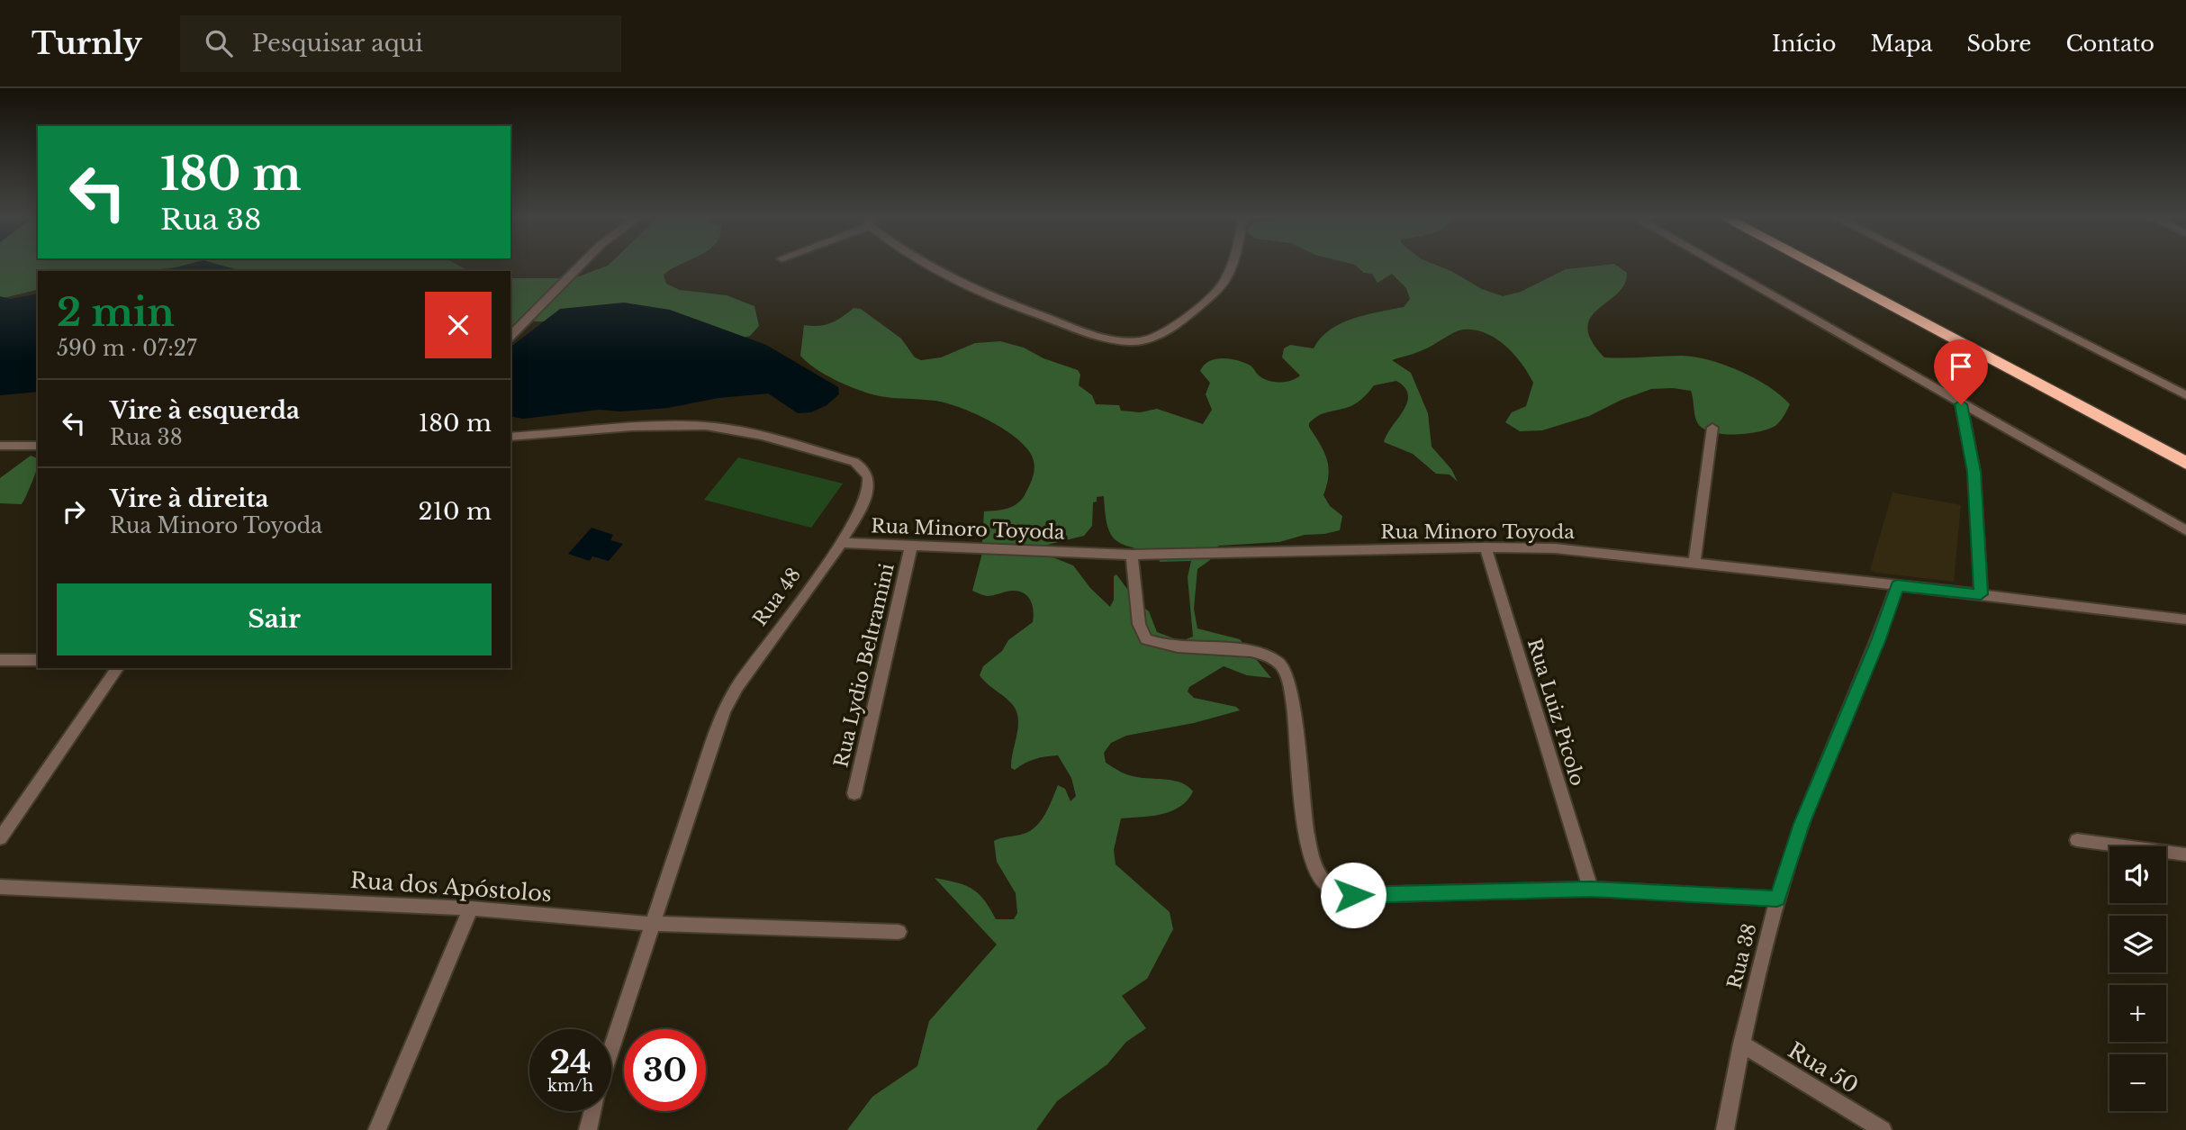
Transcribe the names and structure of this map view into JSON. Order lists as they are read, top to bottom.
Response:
{
  "streets": {
    "street": [
      "Rua Minoro Toyoda",
      "Rua 48",
      "Rua Lydio Beltramini",
      "Rua Luiz Picolo",
      "Rua dos Apóstolos",
      "Rua 38",
      "Rua 50"
    ]
  },
  "crossings": [
    ["Rua Minoro Toyoda", "Rua 48"],
    ["Rua Minoro Toyoda", "Rua Lydio Beltramini"],
    ["Rua Minoro Toyoda", "Rua Luiz Picolo"],
    ["Rua Minoro Toyoda", "Rua 38"],
    ["Rua 48", "Rua dos Apóstolos"],
    ["Rua 38", "Rua 50"]
  ],
  "page": {
    "header": "Turnly",
    "search": "Pesquisar aqui",
    "nav": [
      "Início",
      "Mapa",
      "Sobre",
      "Contato"
    ],
    "turn": ["180 m", "Rua 38"],
    "heading": ["2 min", "590 m · 07:27"],
    "list": [
      {
        "name": "Vire à esquerda",
        "note": "Rua 38",
        "value": "180 m"
      },
      {
        "name": "Vire à direita",
        "note": "Rua Minoro Toyoda",
        "value": "210 m"
      }
    ],
    "buttons": "Sair",
    "map_buttons": ["+", "−"],
    "speed": "24 km/h",
    "limit": "30"
  }
}
